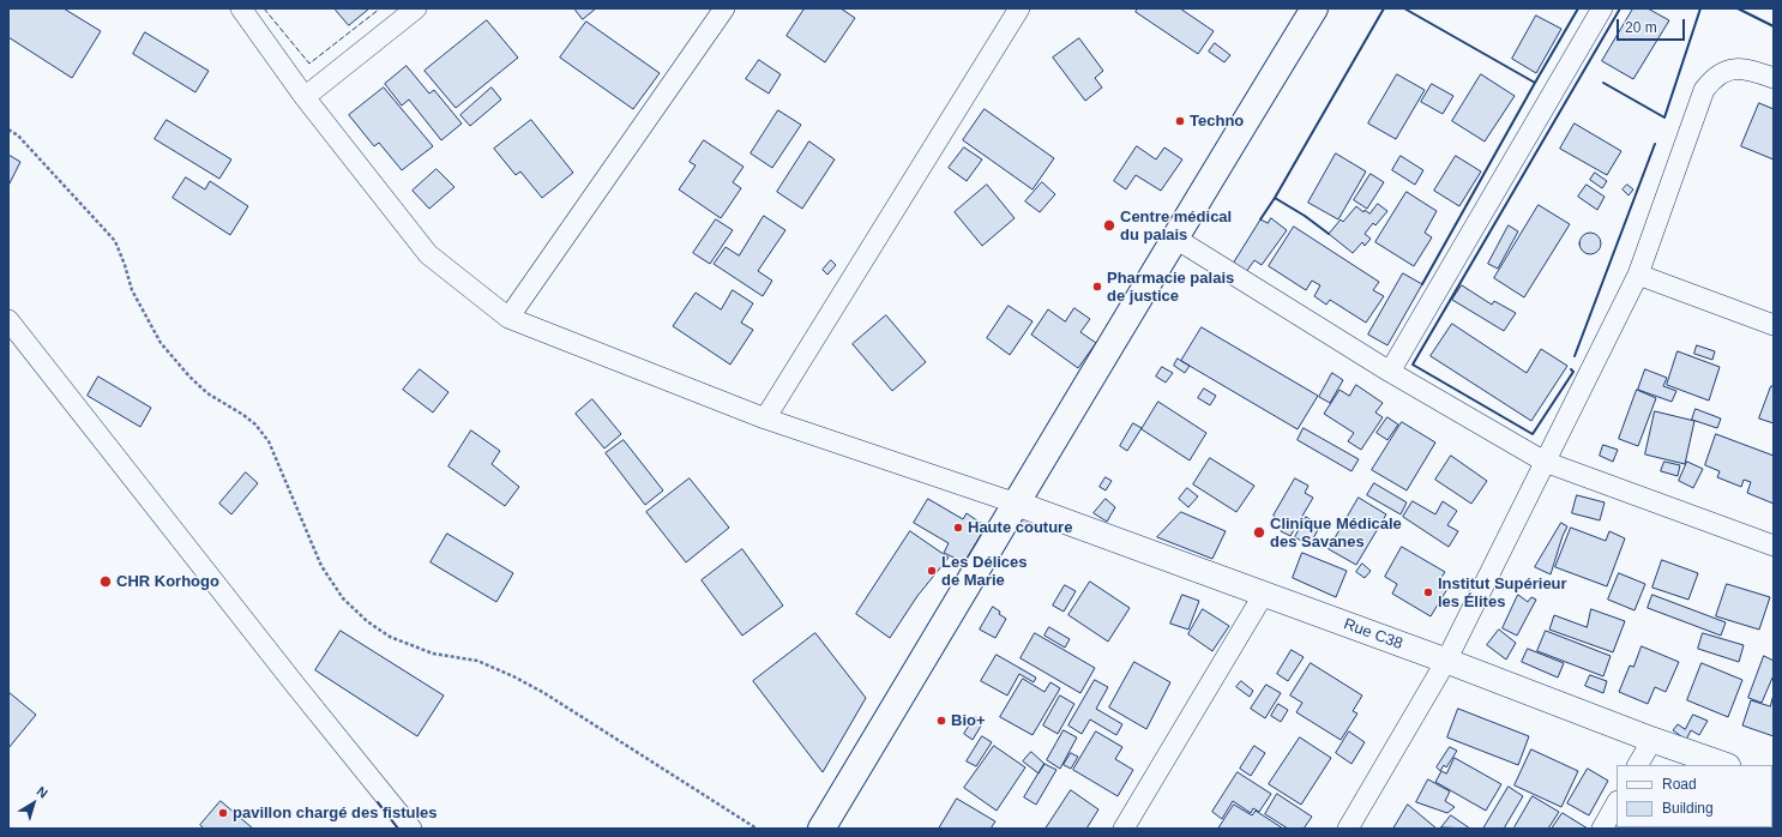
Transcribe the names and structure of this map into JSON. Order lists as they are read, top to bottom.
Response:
{
  "streets": {
    "street": ["Rue C38"]
  },
  "places": [
    "Techno",
    "Centre médical du palais",
    "Pharmacie palais de justice",
    "Haute couture",
    "Clinique Médicale des Savanes",
    "Les Délices de Marie",
    "CHR Korhogo",
    "Institut Supérieur les Élites",
    "Bio+",
    "pavillon chargé des fistules"
  ],
  "legend": ["Road", "Building"],
  "scale_bar": "20 m",
  "north": "top right"
}
